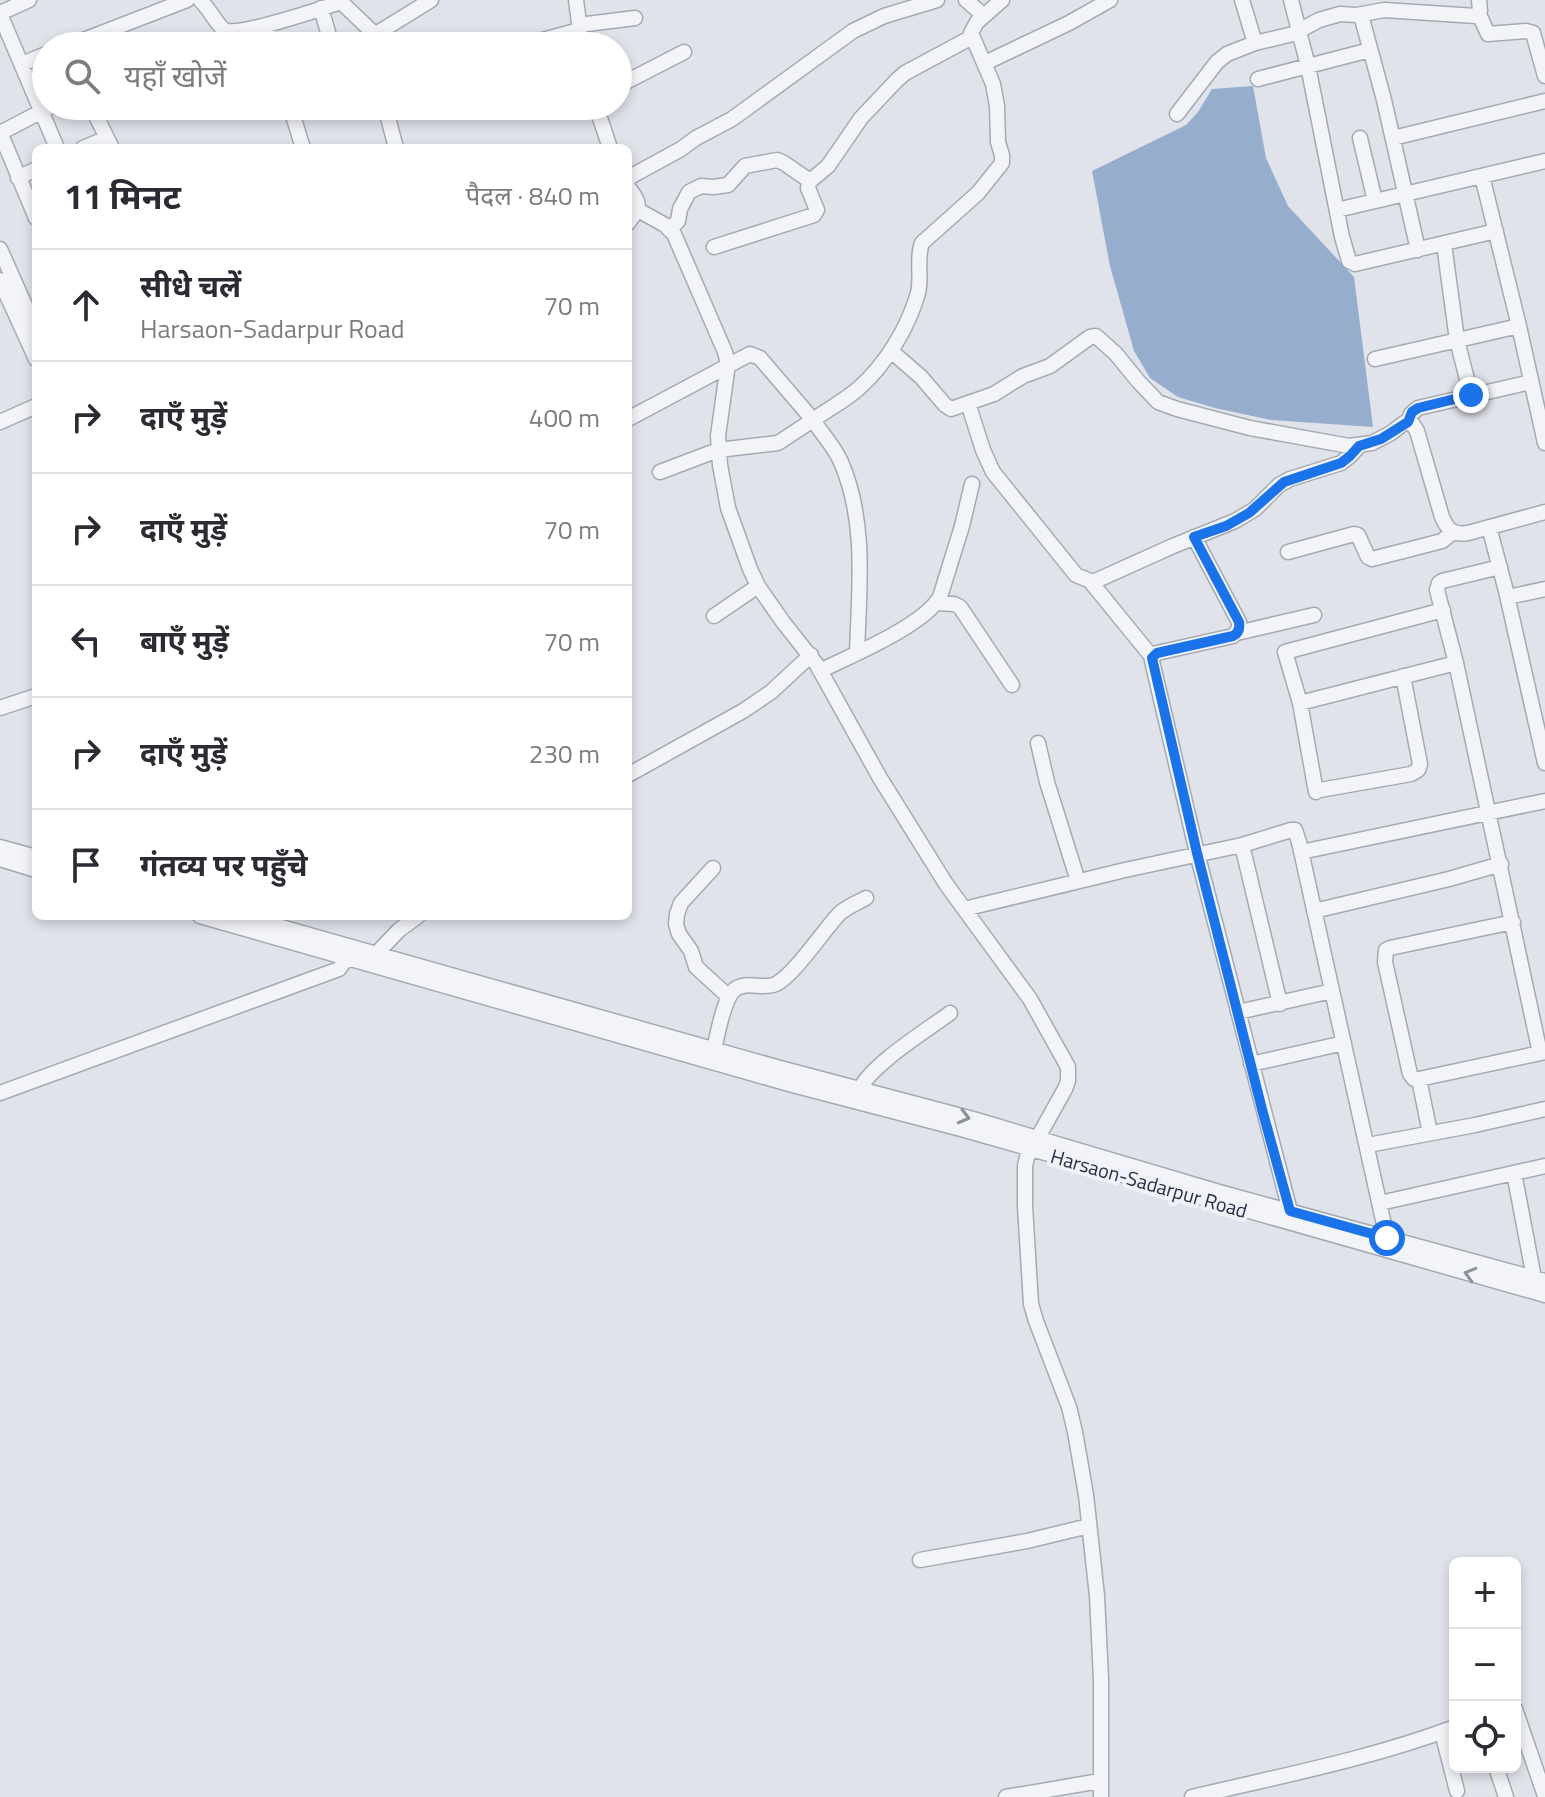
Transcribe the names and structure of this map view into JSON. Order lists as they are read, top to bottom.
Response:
{
  "streets": {
    "street": ["Harsaon-Sadarpur Road"]
  },
  "page": {
    "search": "यहाँ खोजें",
    "heading": ["11 मिनट", "पैदल · 840 m"],
    "list": [
      ["सीधे चलें", "Harsaon-Sadarpur Road", "70 m"],
      ["दाएँ मुड़ें", "400 m"],
      ["दाएँ मुड़ें", "70 m"],
      ["बाएँ मुड़ें", "70 m"],
      ["दाएँ मुड़ें", "230 m"],
      "गंतव्य पर पहुँचे"
    ],
    "map_buttons": ["+", "−"]
  }
}
